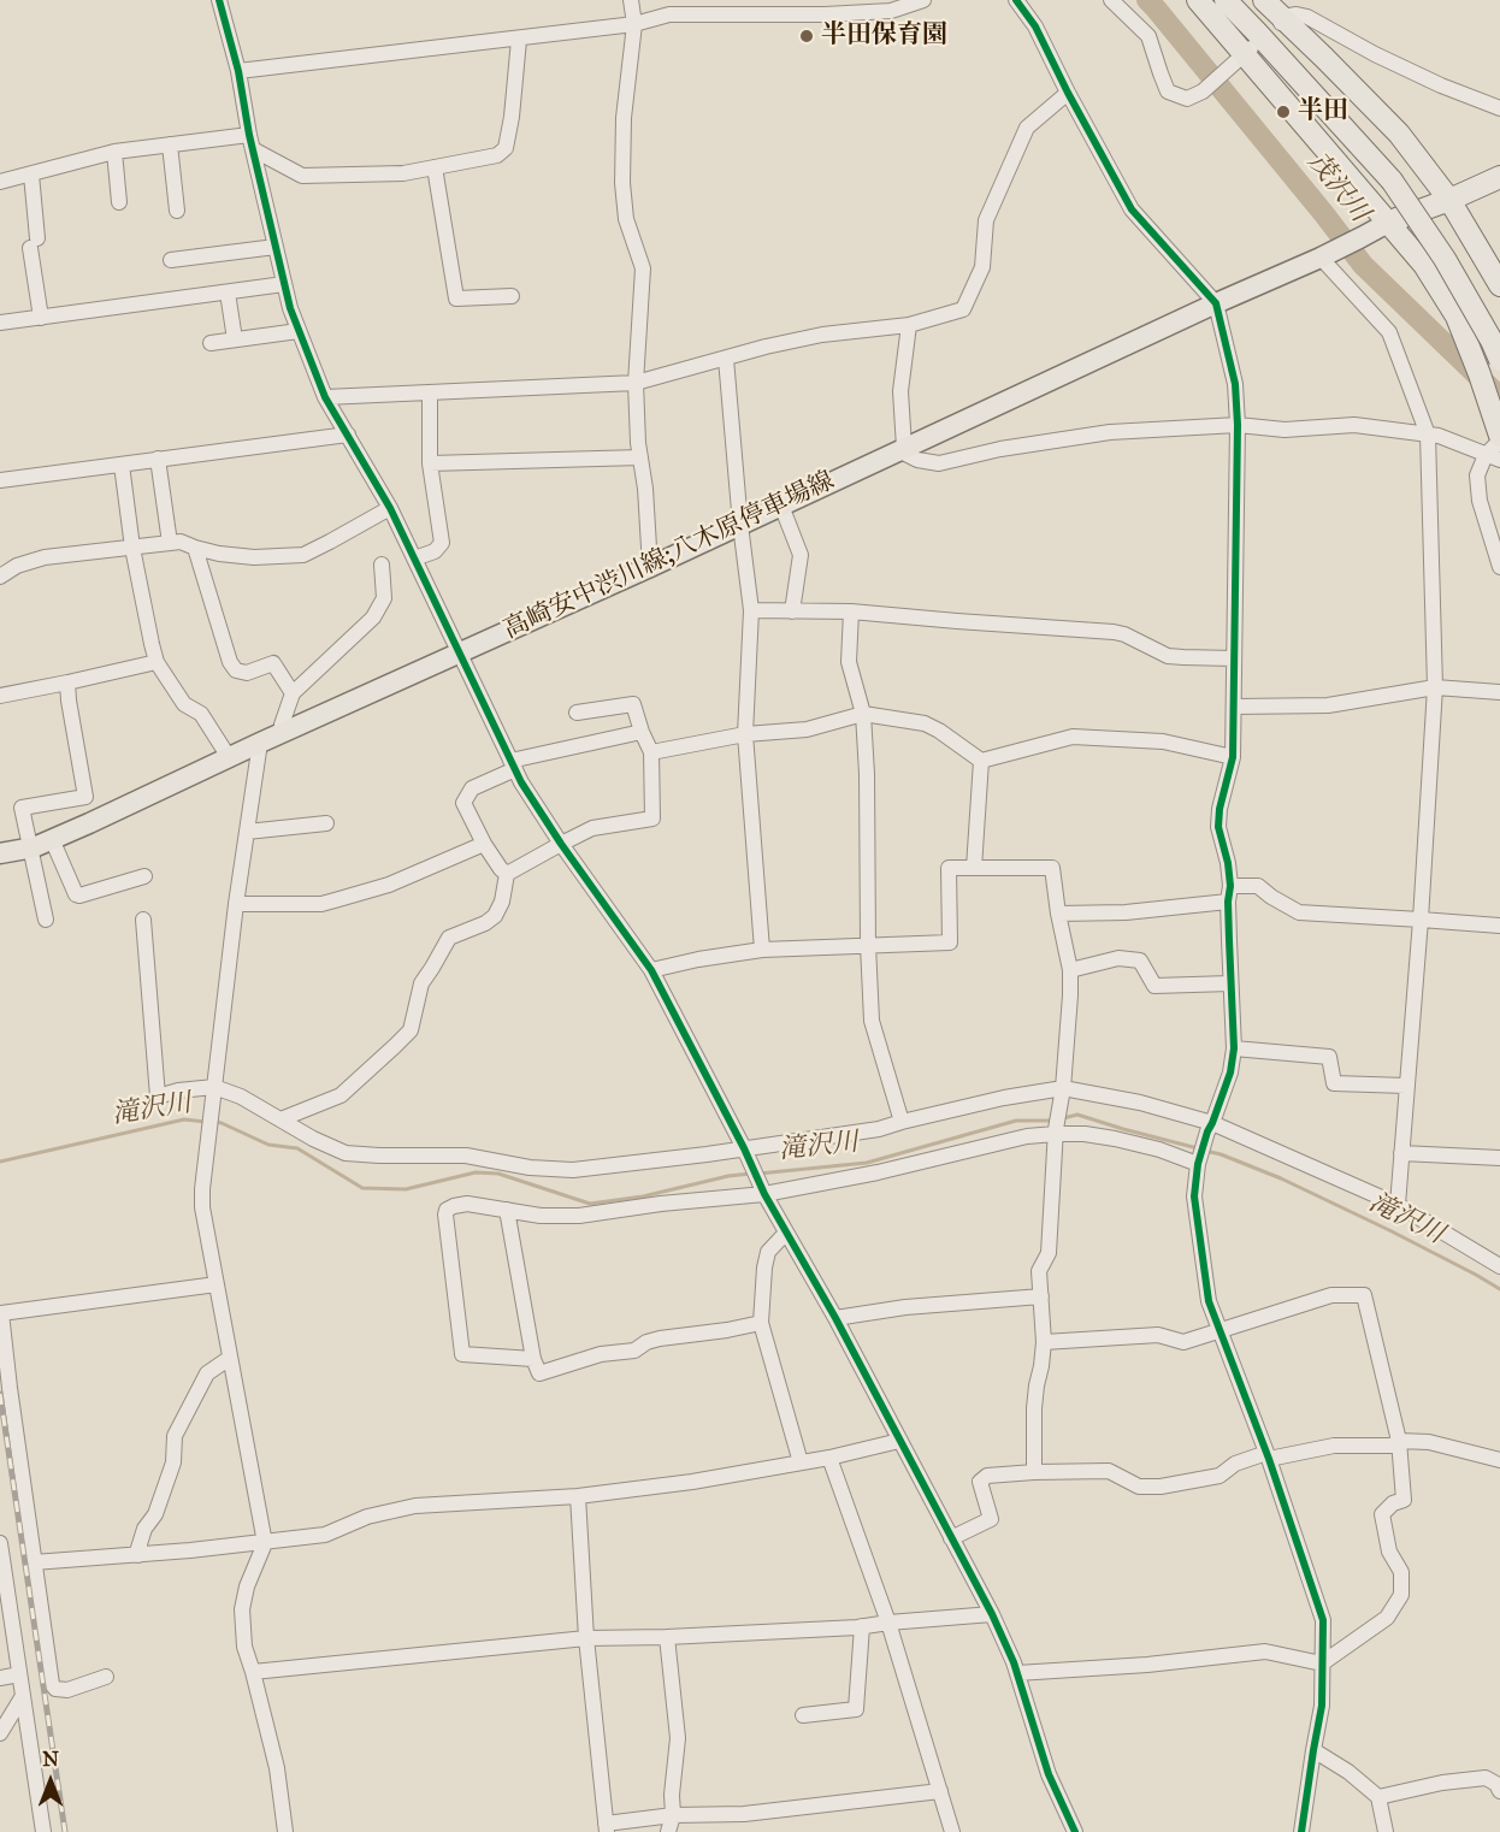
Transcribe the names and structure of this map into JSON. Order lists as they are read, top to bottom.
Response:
{
  "streets": {
    "main road": ["高崎安中渋川線;八木原停車場線"]
  },
  "water": ["茂沢川", "滝沢川"],
  "places": ["半田保育園", "半田"],
  "north": "top"
}
